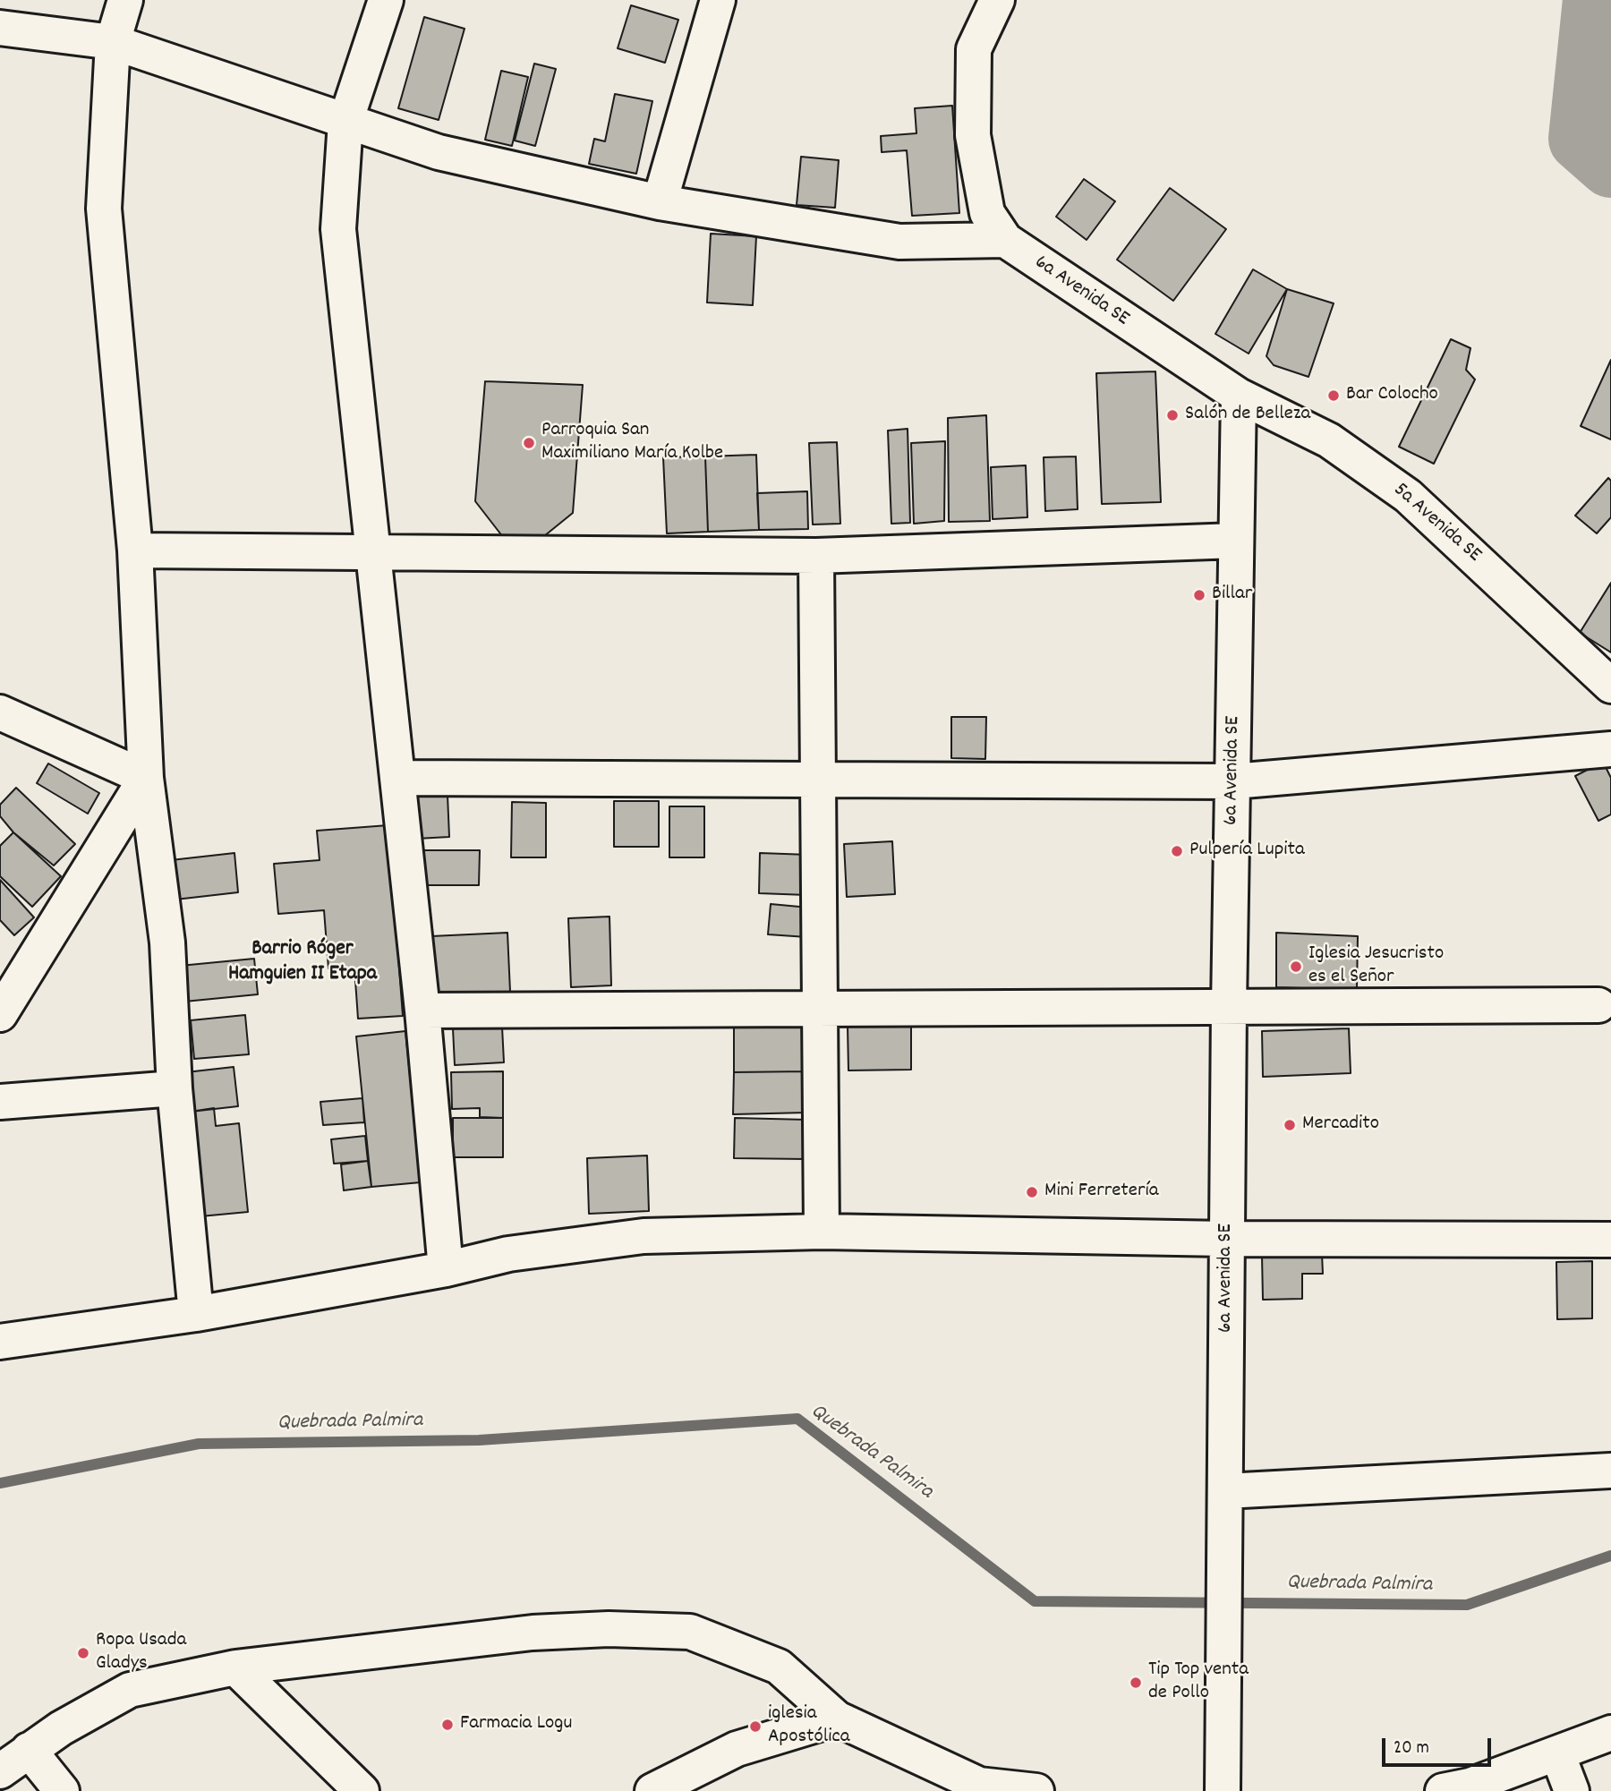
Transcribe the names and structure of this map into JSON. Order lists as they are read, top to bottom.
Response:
{
  "streets": {
    "street": ["6a Avenida SE", "5a Avenida SE"]
  },
  "crossings": [
    ["6a Avenida SE", "5a Avenida SE"]
  ],
  "districts": ["Barrio Róger Hamguien II Etapa"],
  "water": ["Quebrada Palmira"],
  "places": [
    "Bar Colocho",
    "Salón de Belleza",
    "Parroquia San Maximiliano María Kolbe",
    "Billar",
    "Pulpería Lupita",
    "Iglesia Jesucristo es el Señor",
    "Mercadito",
    "Mini Ferretería",
    "Ropa Usada Gladys",
    "Tip Top venta de Pollo",
    "Farmacia Logu",
    "iglesia Apostólica"
  ],
  "scale_bar": "20 m"
}
